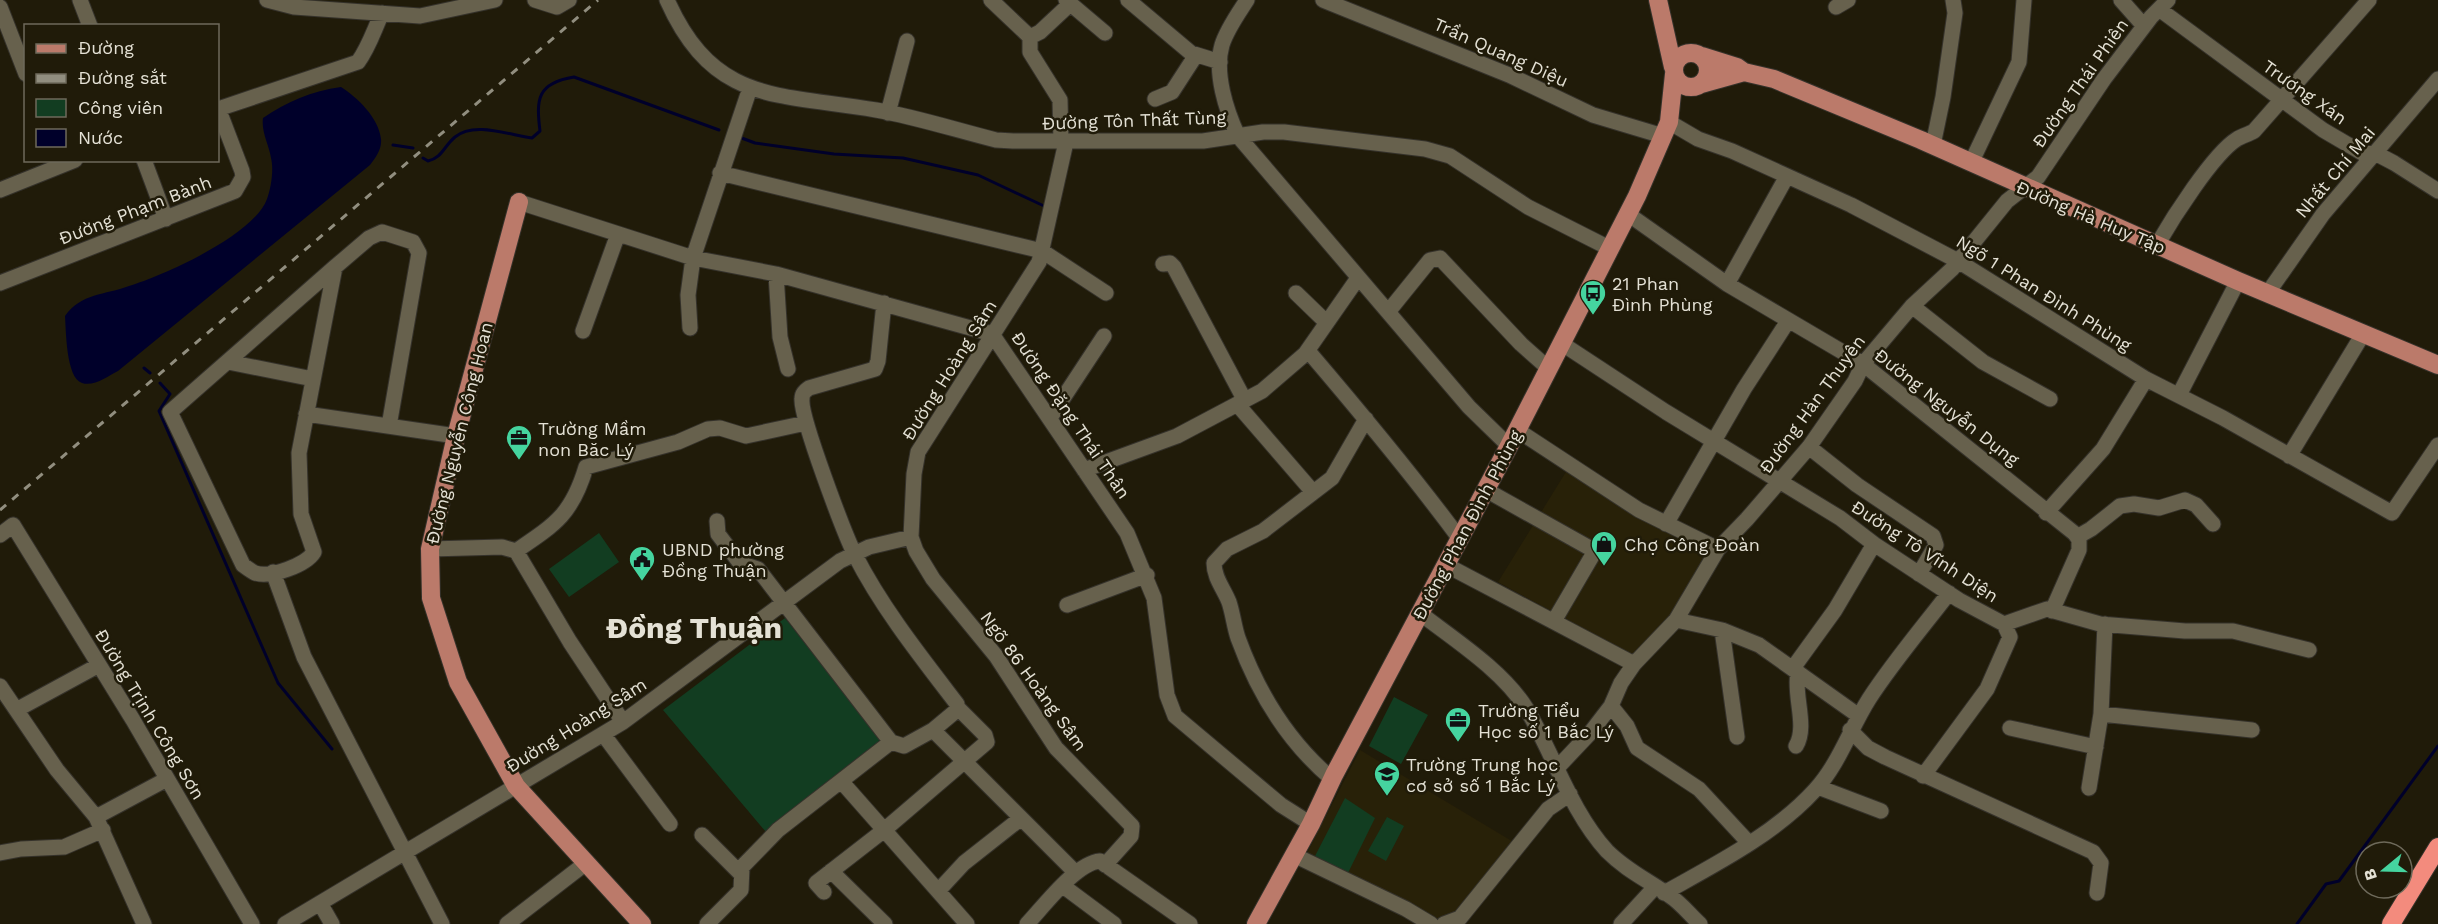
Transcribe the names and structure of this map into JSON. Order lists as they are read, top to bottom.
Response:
{
  "streets": {
    "main road": ["Đường Hà Huy Tập", "Đường Nguyễn Công Hoan", "Đường Phan Đình Phùng"],
    "street": [
      "Trần Quang Diệu",
      "Đường Thái Phiên",
      "Trương Xán",
      "Đường Tôn Thất Tùng",
      "Nhất Chí Mai",
      "Đường Phạm Bành",
      "Ngõ 1 Phan Đình Phùng",
      "Đường Hoàng Sâm",
      "Đường Hàn Thuyên",
      "Đường Nguyễn Dụng",
      "Đường Đặng Thái Thân",
      "Đường Tô Vĩnh Diện",
      "Ngõ 86 Hoàng Sâm",
      "Đường Trịnh Công Sơn"
    ]
  },
  "crossings": [
    ["Trần Quang Diệu", "Ngõ 1 Phan Đình Phùng"],
    ["Trần Quang Diệu", "Đường Phan Đình Phùng"],
    ["Đường Thái Phiên", "Trương Xán"],
    ["Đường Thái Phiên", "Đường Hà Huy Tập"],
    ["Đường Thái Phiên", "Đường Hàn Thuyên"],
    ["Trương Xán", "Nhất Chí Mai"],
    ["Đường Tôn Thất Tùng", "Đường Hoàng Sâm"],
    ["Đường Tôn Thất Tùng", "Đường Hàn Thuyên"],
    ["Đường Tôn Thất Tùng", "Đường Phan Đình Phùng"],
    ["Nhất Chí Mai", "Đường Hà Huy Tập"],
    ["Đường Hà Huy Tập", "Đường Hàn Thuyên"],
    ["Đường Hà Huy Tập", "Đường Phan Đình Phùng"],
    ["Ngõ 1 Phan Đình Phùng", "Đường Hàn Thuyên"],
    ["Ngõ 1 Phan Đình Phùng", "Đường Phan Đình Phùng"],
    ["Đường Hoàng Sâm", "Đường Đặng Thái Thân"],
    ["Đường Hoàng Sâm", "Đường Nguyễn Công Hoan"],
    ["Đường Hoàng Sâm", "Ngõ 86 Hoàng Sâm"],
    ["Đường Hàn Thuyên", "Đường Nguyễn Dụng"],
    ["Đường Hàn Thuyên", "Đường Tô Vĩnh Diện"],
    ["Đường Nguyễn Dụng", "Đường Phan Đình Phùng"],
    ["Đường Đặng Thái Thân", "Đường Nguyễn Công Hoan"],
    ["Đường Đặng Thái Thân", "Đường Phan Đình Phùng"],
    ["Đường Phan Đình Phùng", "Đường Tô Vĩnh Diện"]
  ],
  "districts": ["Đồng Thuận"],
  "places": {
    "bus stop": ["21 Phan Đình Phùng"],
    "office": ["Trường Mầm non Băc Lý", "Trường Tiểu Học số 1 Bắc Lý"],
    "shop": ["Chợ Công Đoàn"],
    "public building": ["UBND phường Đồng Thuận"],
    "school or university": ["Trường Trung học cơ sở số 1 Bắc Lý"]
  },
  "legend": [
    "Đường",
    "Đường sắt",
    "Công viên",
    "Nước"
  ],
  "north": "left"
}
